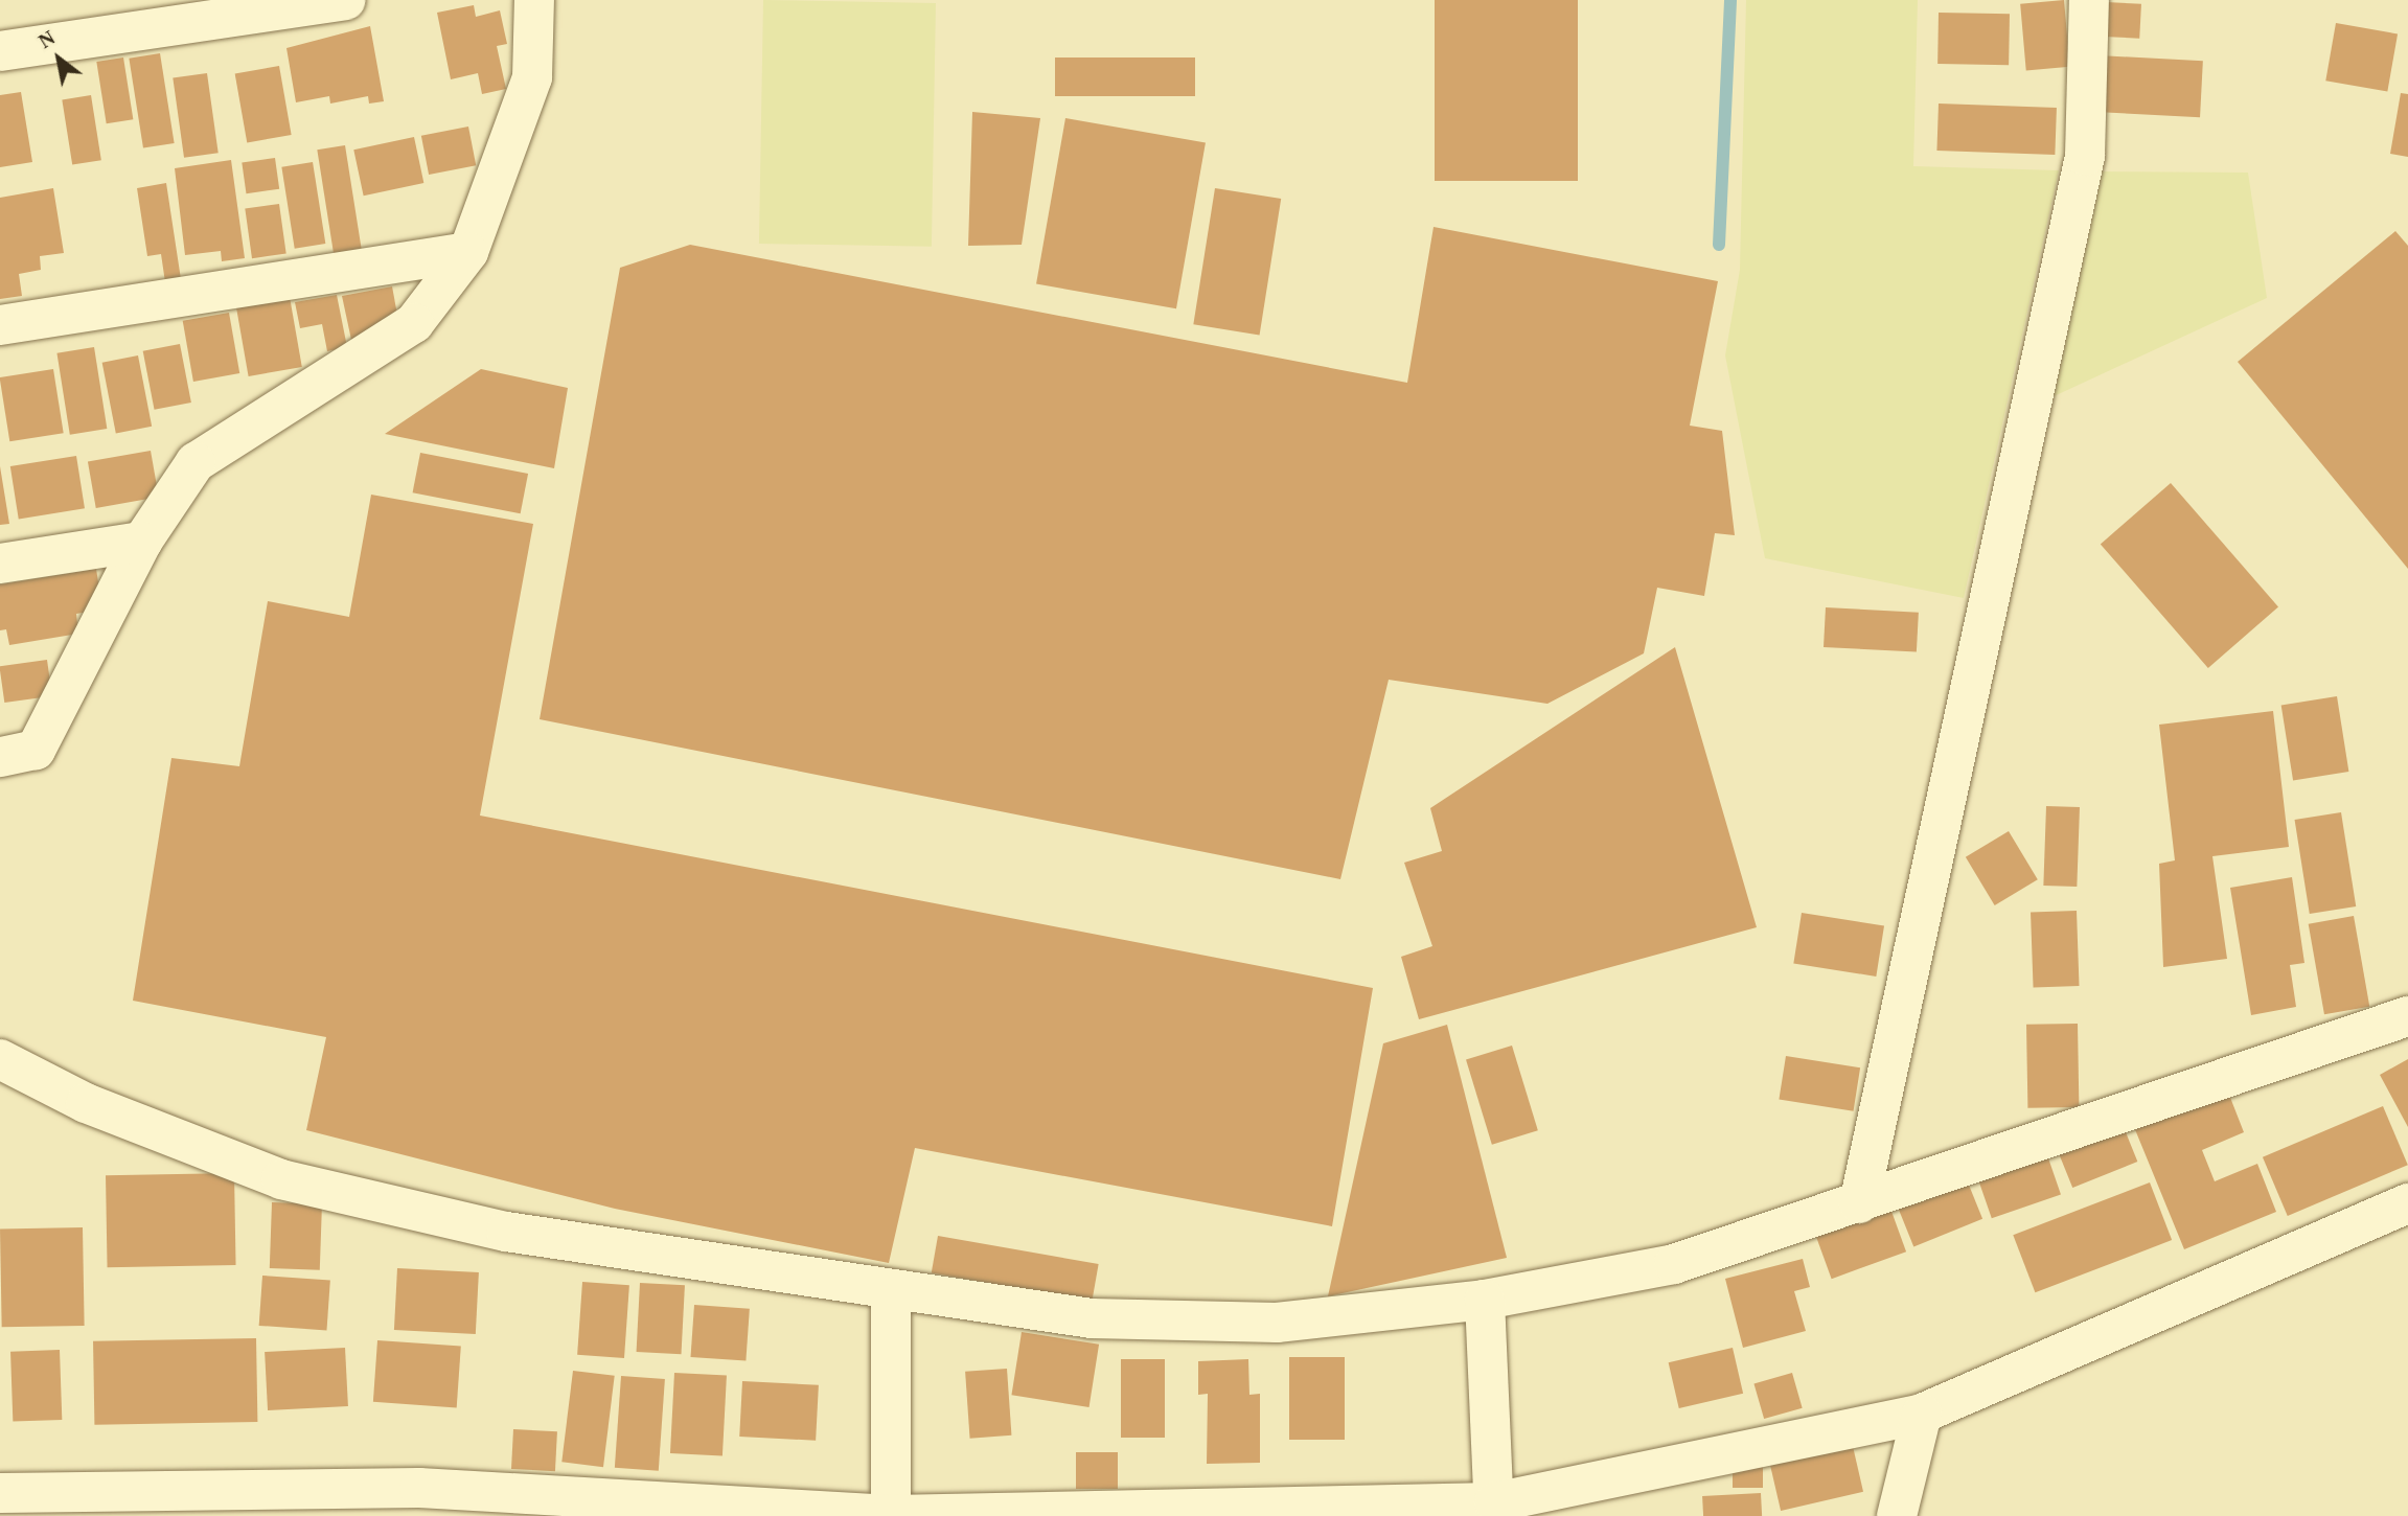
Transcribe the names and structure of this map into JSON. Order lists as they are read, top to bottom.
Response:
{
  "north": "top left"
}
